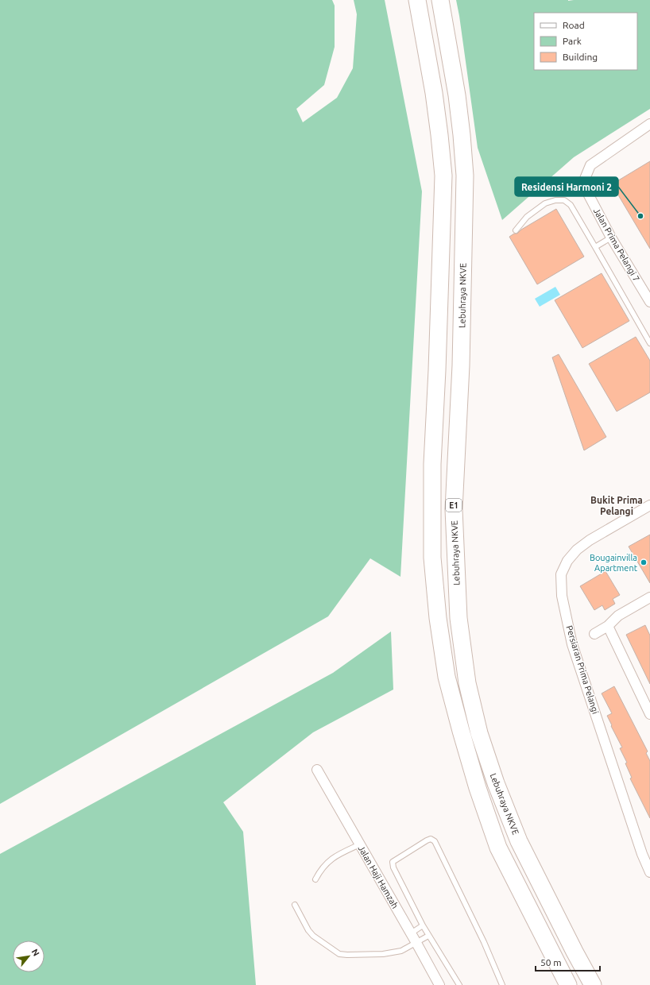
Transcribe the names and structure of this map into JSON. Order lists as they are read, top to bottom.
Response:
{
  "streets": {
    "highway": ["Lebuhraya NKVE", "E1"],
    "street": ["Jalan Prima Pelangi 7", "Persiaran Prima Pelangi", "Jalan Haji Hamzah"]
  },
  "districts": ["Bukit Prima Pelangi"],
  "places": ["Residensi Harmoni 2", "Bougainvilla Apartment"],
  "legend": ["Road", "Park", "Building"],
  "scale_bar": "50 m",
  "north": "top right"
}
